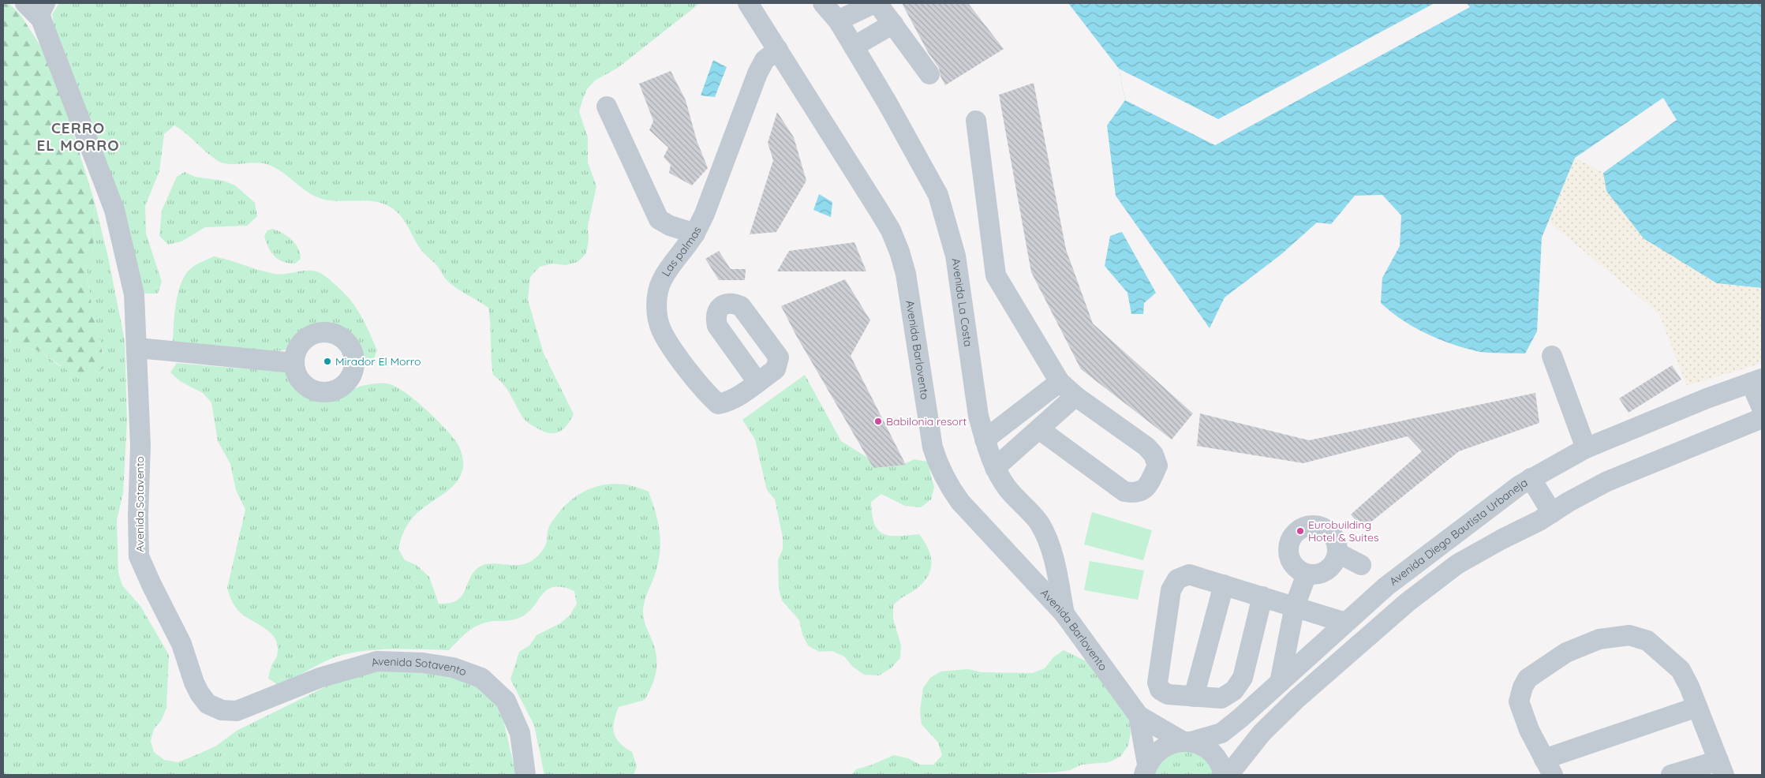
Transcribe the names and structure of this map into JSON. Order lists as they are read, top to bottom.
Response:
{
  "streets": {
    "street": [
      "Las palmas",
      "Avenida La Costa",
      "Avenida Barlovento",
      "Avenida Sotavento",
      "Avenida Diego Bautista Urbaneja"
    ]
  },
  "crossings": [
    ["Las palmas", "Avenida Barlovento"],
    ["Avenida La Costa", "Avenida Barlovento"],
    ["Avenida Barlovento", "Avenida Diego Bautista Urbaneja"]
  ],
  "districts": ["CERRO EL MORRO"],
  "places": ["Mirador El Morro", "Babilonia resort", "Eurobuilding Hotel & Suites"]
}
